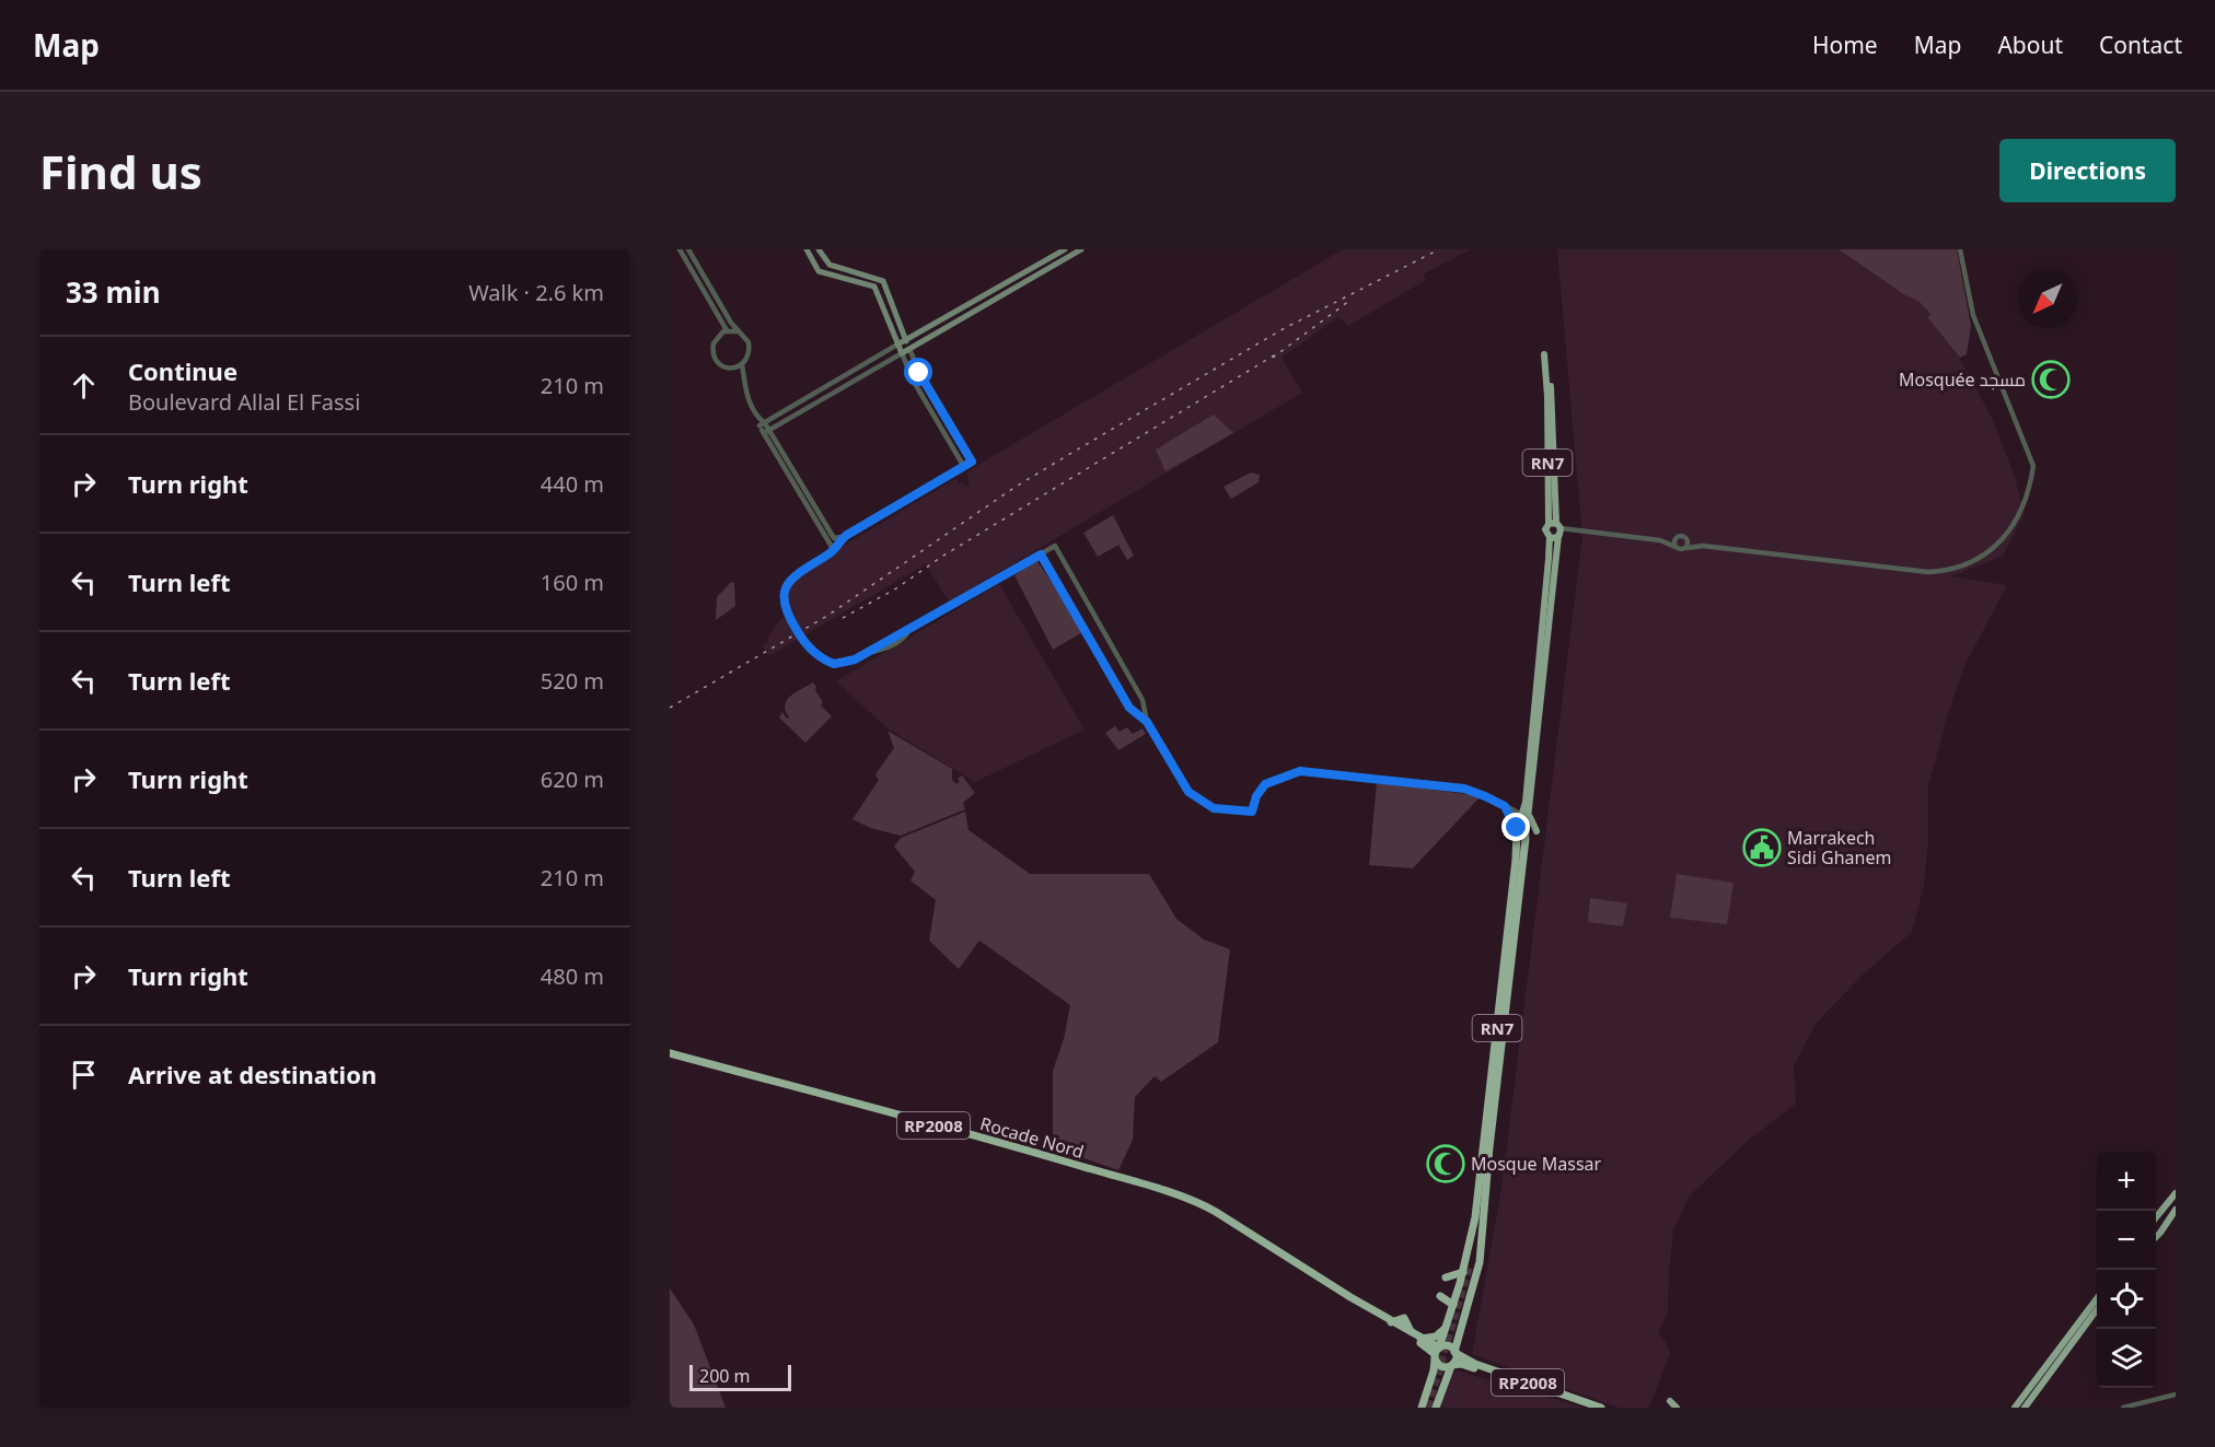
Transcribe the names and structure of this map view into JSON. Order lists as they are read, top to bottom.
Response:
{
  "streets": {
    "highway": ["RN7", "RP2008", "Rocade Nord"]
  },
  "crossings": [
    ["RP2008", "Rocade Nord"]
  ],
  "places": {
    "mosque": ["Mosquée مسجد", "Mosque Massar"],
    "public building": ["Marrakech Sidi Ghanem"]
  },
  "scale_bar": "200 m",
  "north": "bottom left",
  "page": {
    "header": "Map",
    "nav": [
      "Home",
      "Map",
      "About",
      "Contact"
    ],
    "buttons": "Directions",
    "title": "Find us",
    "heading": ["33 min", "Walk · 2.6 km"],
    "list": [
      ["Continue", "Boulevard Allal El Fassi", "210 m"],
      ["Turn right", "440 m"],
      ["Turn left", "160 m"],
      ["Turn left", "520 m"],
      ["Turn right", "620 m"],
      ["Turn left", "210 m"],
      ["Turn right", "480 m"],
      "Arrive at destination"
    ],
    "map_buttons": ["+", "−"],
    "scale": "200 m"
  }
}
